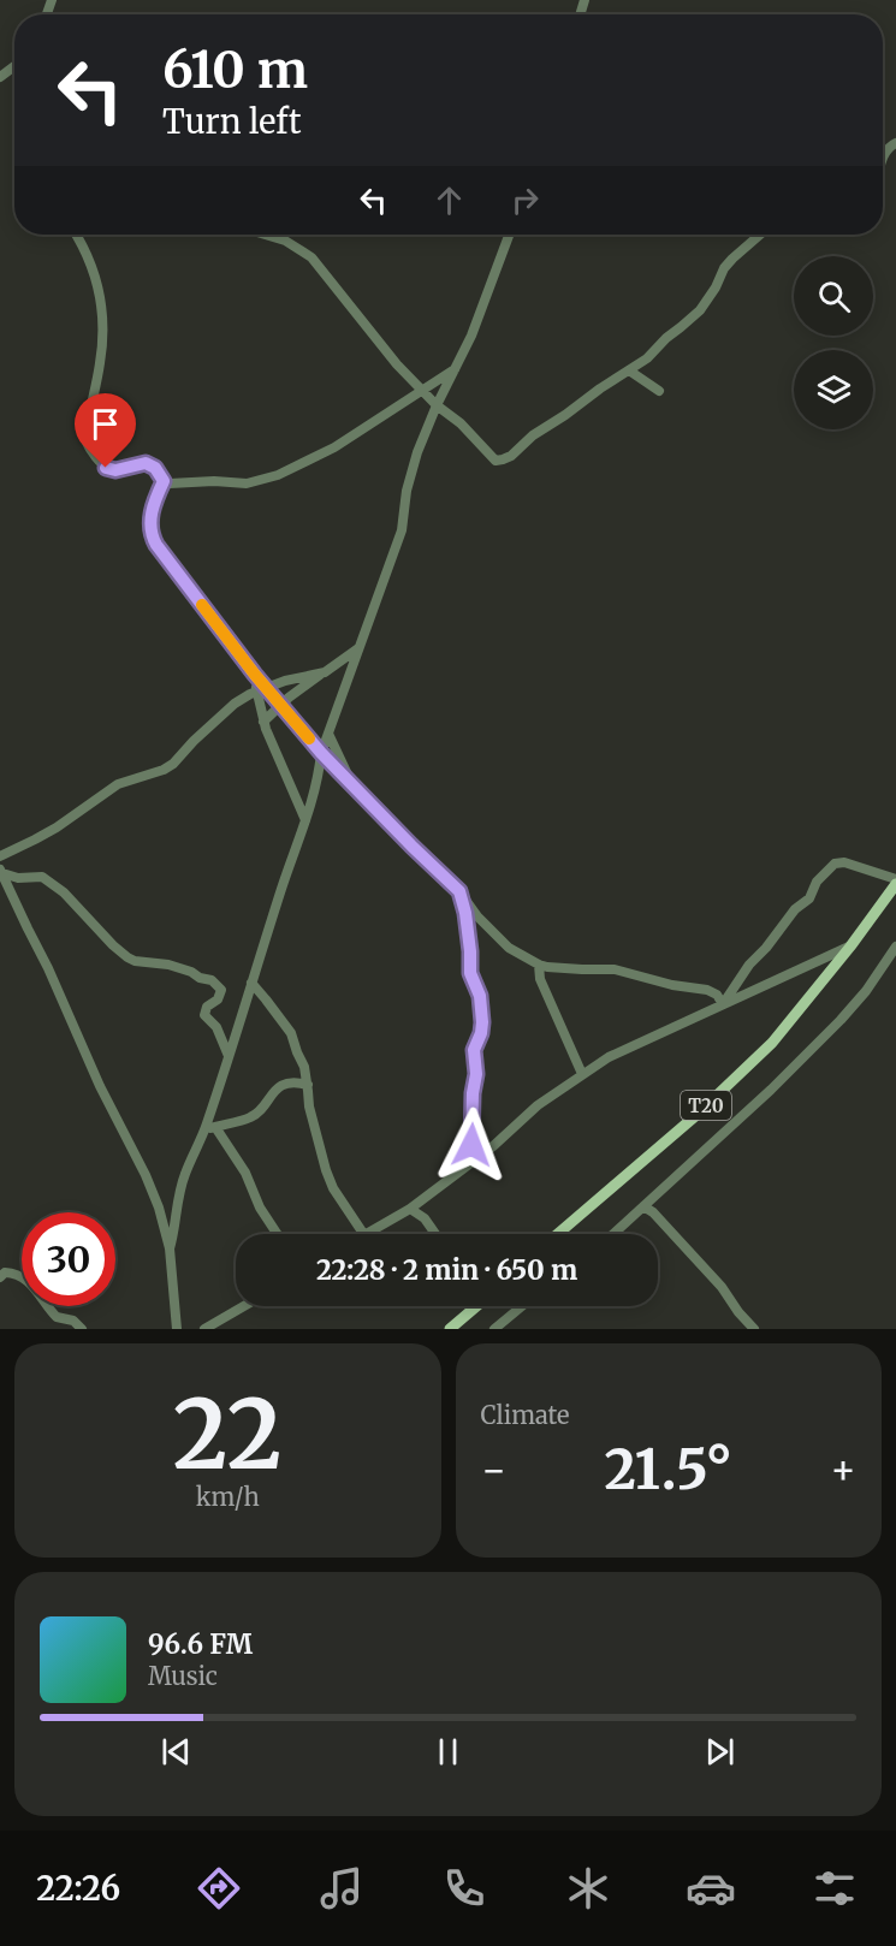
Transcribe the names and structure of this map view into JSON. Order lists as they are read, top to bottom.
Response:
{
  "streets": {
    "main road": ["T20"]
  },
  "page": {
    "turn": ["610 m", "Turn left"],
    "limit": "30",
    "trip": "22:28 · 2 min · 650 m",
    "tile": [
      ["22", "km/h"],
      "Climate"
    ],
    "heat": ["−", "21.5°", "+"],
    "song": ["96.6 FM", "Music"],
    "tabs": "22:26"
  }
}
